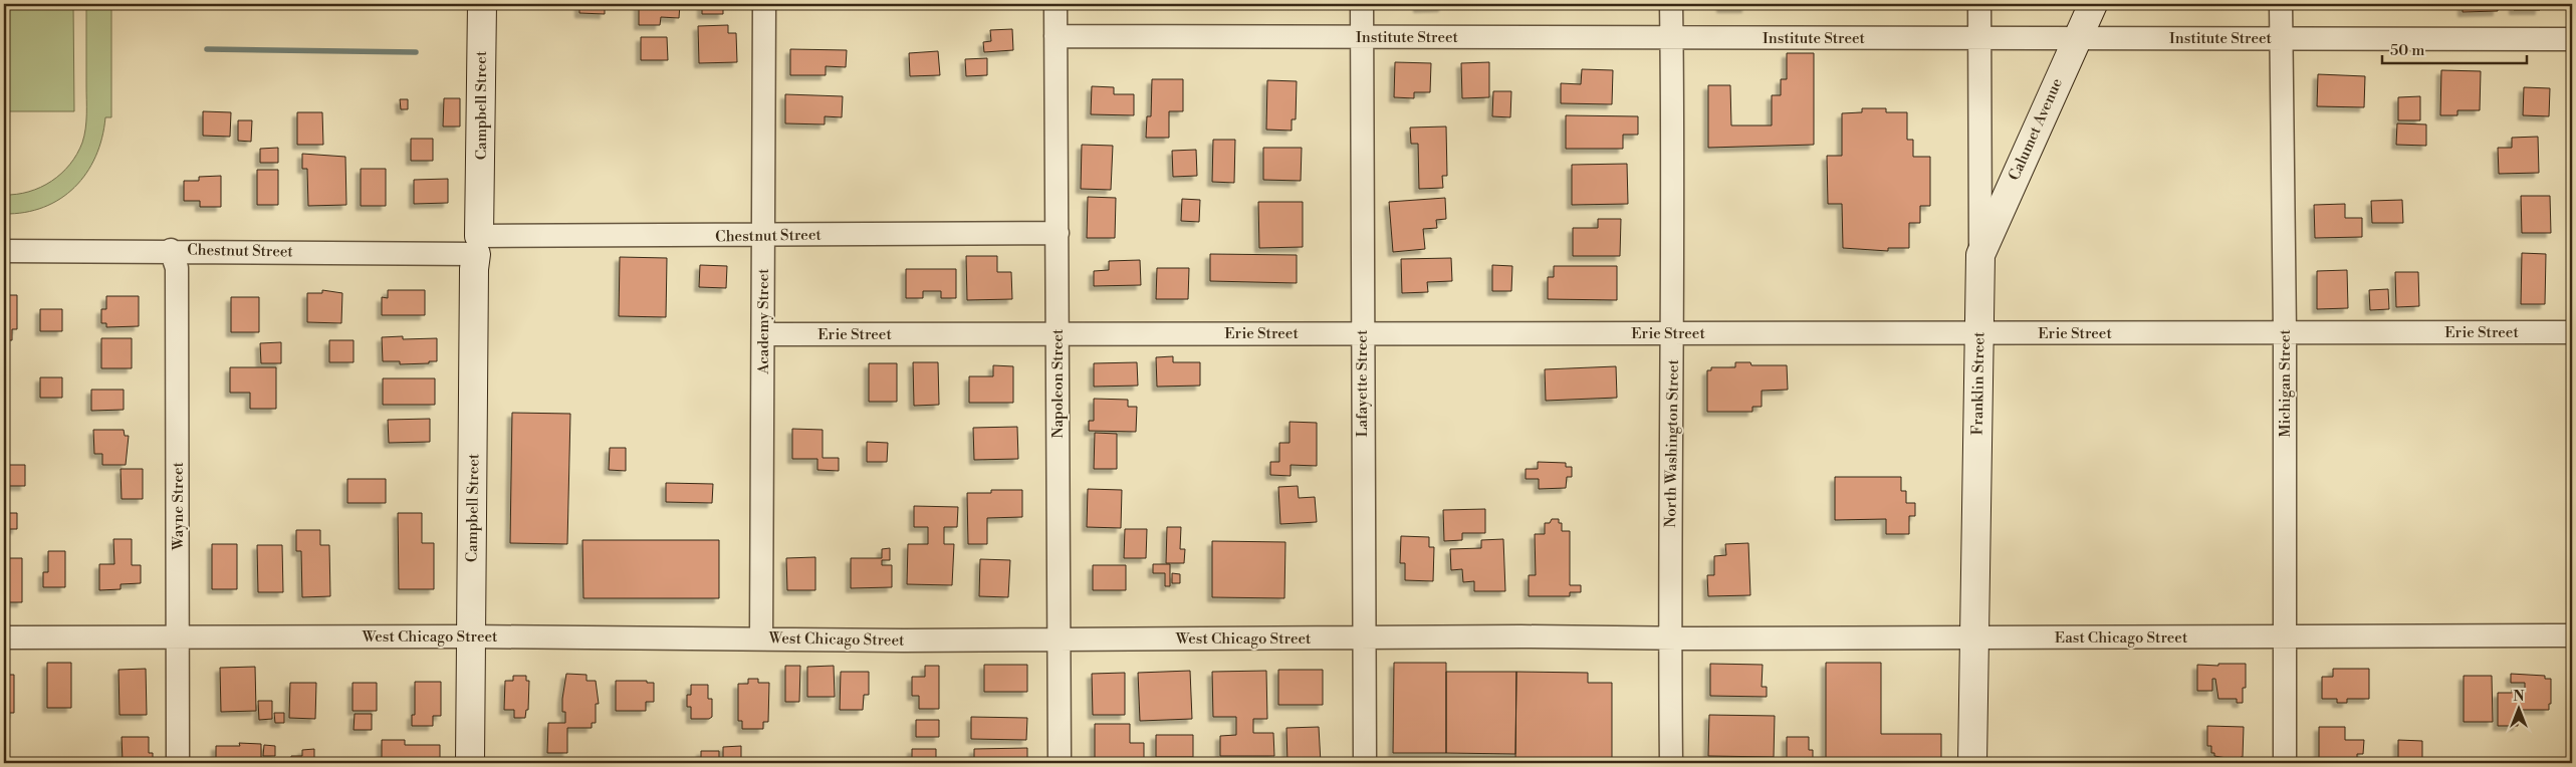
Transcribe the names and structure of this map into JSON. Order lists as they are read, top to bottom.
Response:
{
  "streets": {
    "main road": ["Campbell Street", "Calumet Avenue", "Franklin Street"],
    "street": [
      "Institute Street",
      "Chestnut Street",
      "Academy Street",
      "Erie Street",
      "Napoleon Street",
      "Lafayette Street",
      "Michigan Street",
      "North Washington Street",
      "Wayne Street",
      "West Chicago Street",
      "East Chicago Street"
    ]
  },
  "crossings": [
    ["Institute Street", "Calumet Avenue"],
    ["Institute Street", "Napoleon Street"],
    ["Institute Street", "Lafayette Street"],
    ["Institute Street", "Franklin Street"],
    ["Institute Street", "Michigan Street"],
    ["Institute Street", "North Washington Street"],
    ["Campbell Street", "Chestnut Street"],
    ["Campbell Street", "West Chicago Street"],
    ["Calumet Avenue", "Franklin Street"],
    ["Chestnut Street", "Academy Street"],
    ["Chestnut Street", "Napoleon Street"],
    ["Chestnut Street", "Wayne Street"],
    ["Academy Street", "Erie Street"],
    ["Academy Street", "West Chicago Street"],
    ["Erie Street", "Napoleon Street"],
    ["Erie Street", "Lafayette Street"],
    ["Erie Street", "Franklin Street"],
    ["Erie Street", "Michigan Street"],
    ["Erie Street", "North Washington Street"],
    ["Napoleon Street", "West Chicago Street"],
    ["Lafayette Street", "West Chicago Street"],
    ["Franklin Street", "East Chicago Street"],
    ["Michigan Street", "East Chicago Street"],
    ["North Washington Street", "West Chicago Street"],
    ["North Washington Street", "East Chicago Street"],
    ["Wayne Street", "West Chicago Street"],
    ["West Chicago Street", "East Chicago Street"]
  ],
  "scale_bar": "50 m",
  "north": "top"
}
